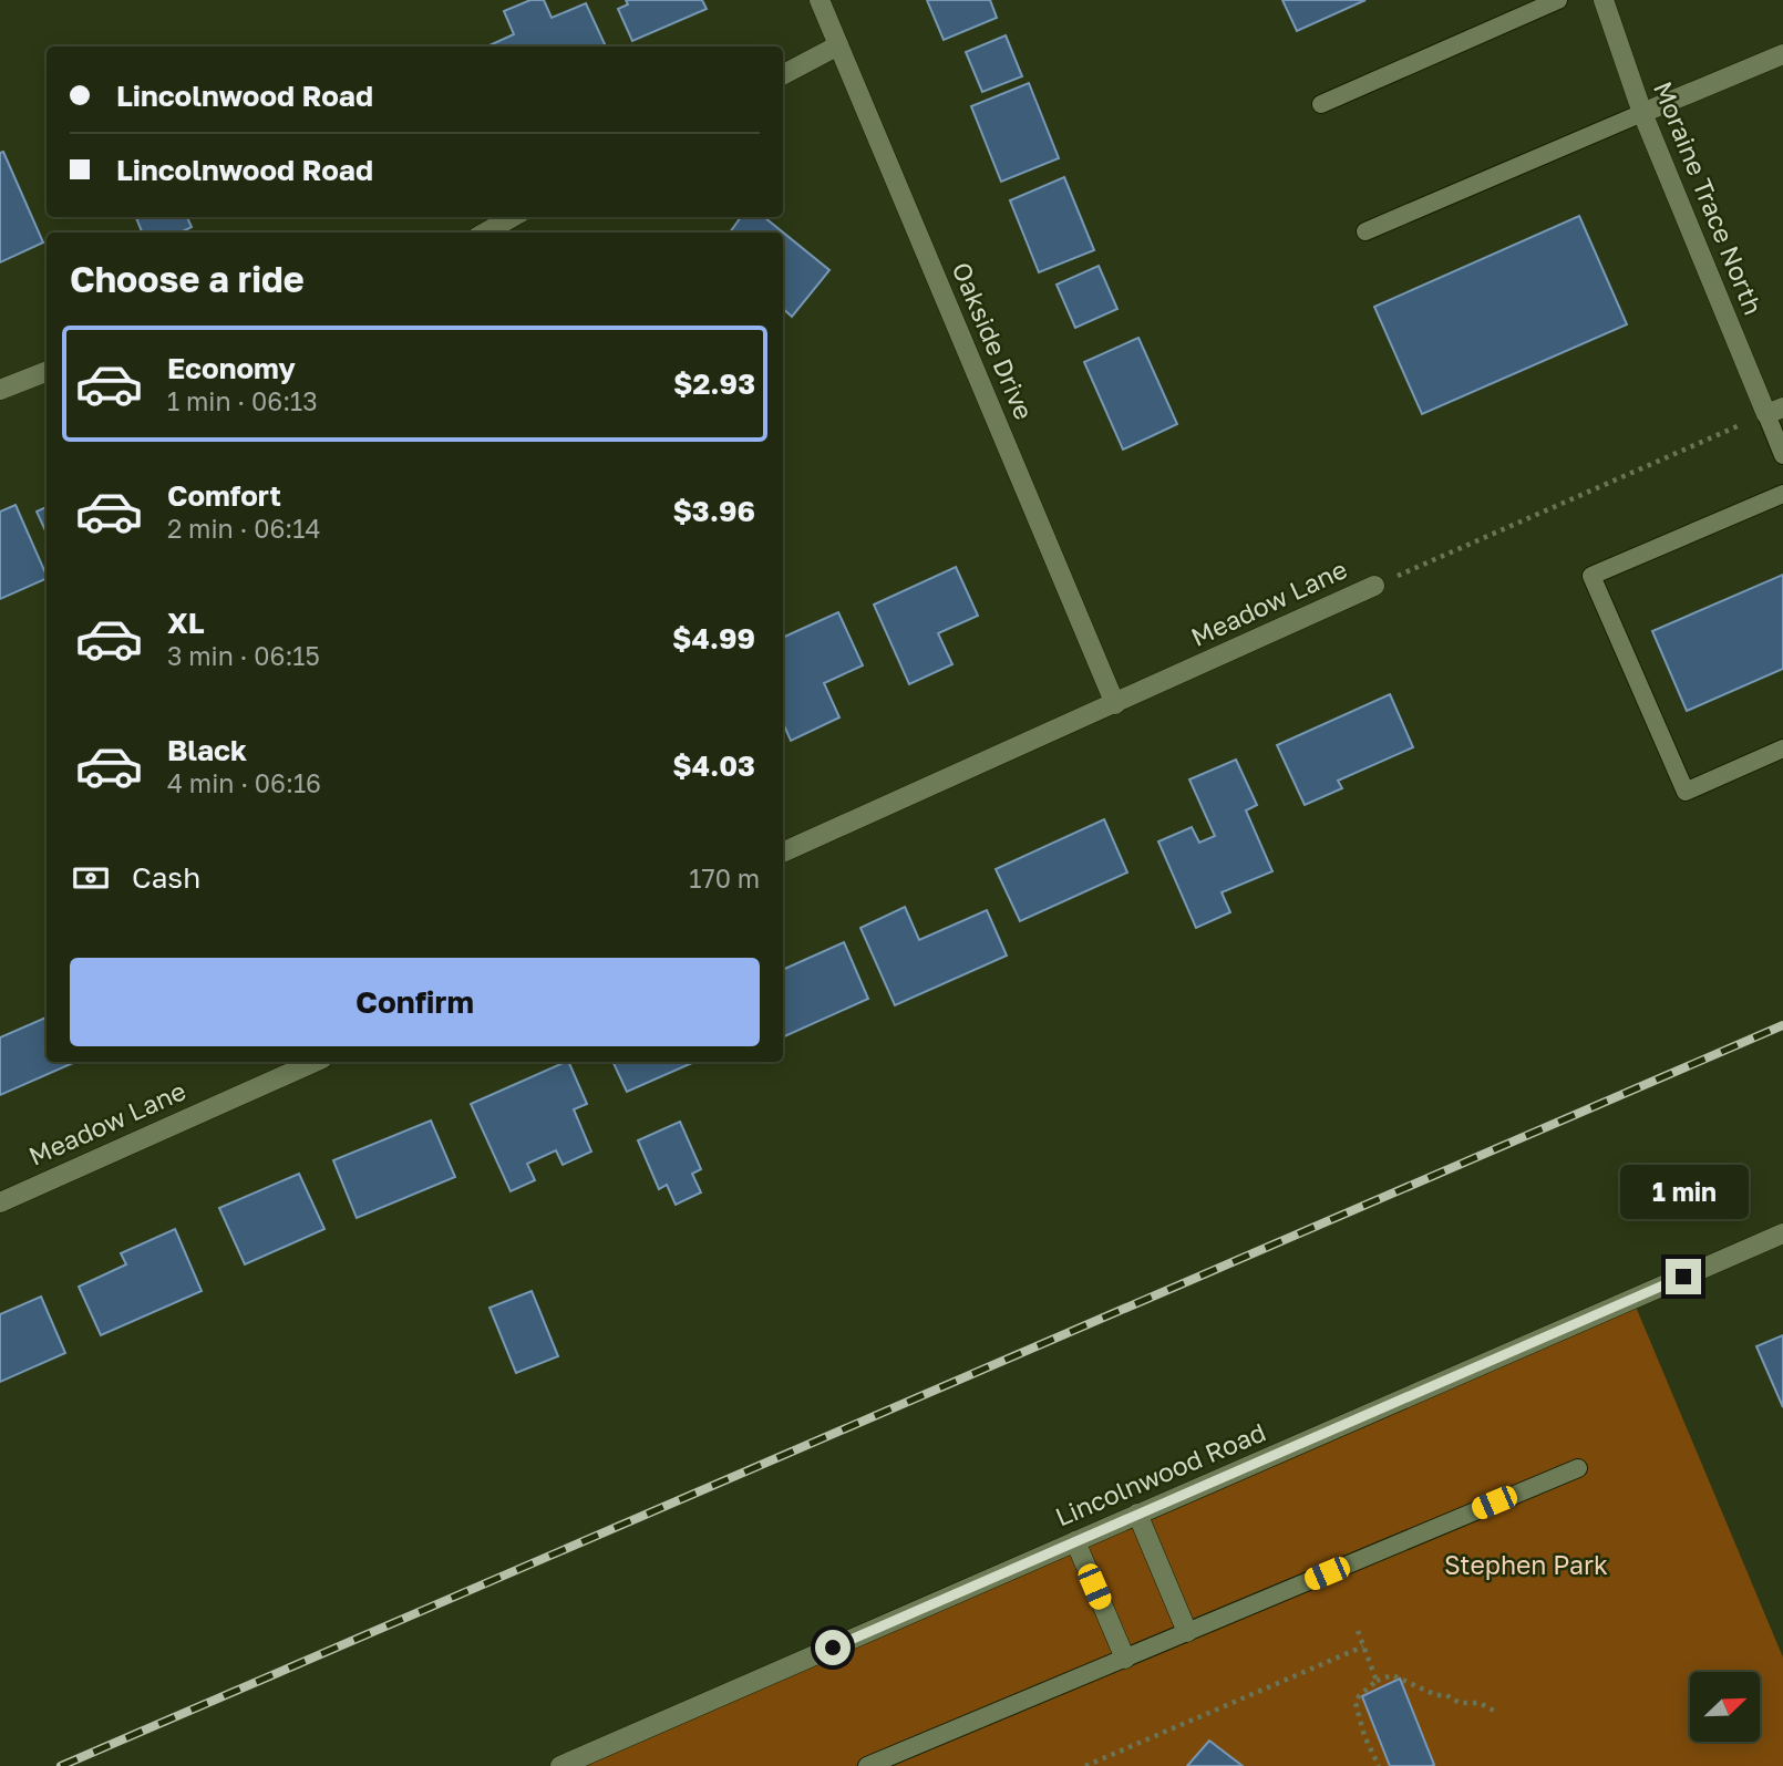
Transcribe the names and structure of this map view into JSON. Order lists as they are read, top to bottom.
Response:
{
  "streets": {
    "street": [
      "Moraine Trace North",
      "Oakside Drive",
      "Meadow Lane",
      "Lincolnwood Road"
    ]
  },
  "crossings": [
    ["Moraine Trace North", "Meadow Lane"],
    ["Oakside Drive", "Meadow Lane"]
  ],
  "parks": ["Stephen Park"],
  "north": "top right",
  "page": {
    "banner": ["Lincolnwood Road", "Lincolnwood Road"],
    "heading": "Choose a ride",
    "list": [
      {
        "name": "Economy",
        "note": "1 min · 06:13",
        "value": "$2.93"
      },
      {
        "name": "Comfort",
        "note": "2 min · 06:14",
        "value": "$3.96"
      },
      {
        "name": "XL",
        "note": "3 min · 06:15",
        "value": "$4.99"
      },
      {
        "name": "Black",
        "note": "4 min · 06:16",
        "value": "$4.03"
      }
    ],
    "pay": ["Cash", "170 m"],
    "buttons": "Confirm",
    "bubble": "1 min"
  }
}
